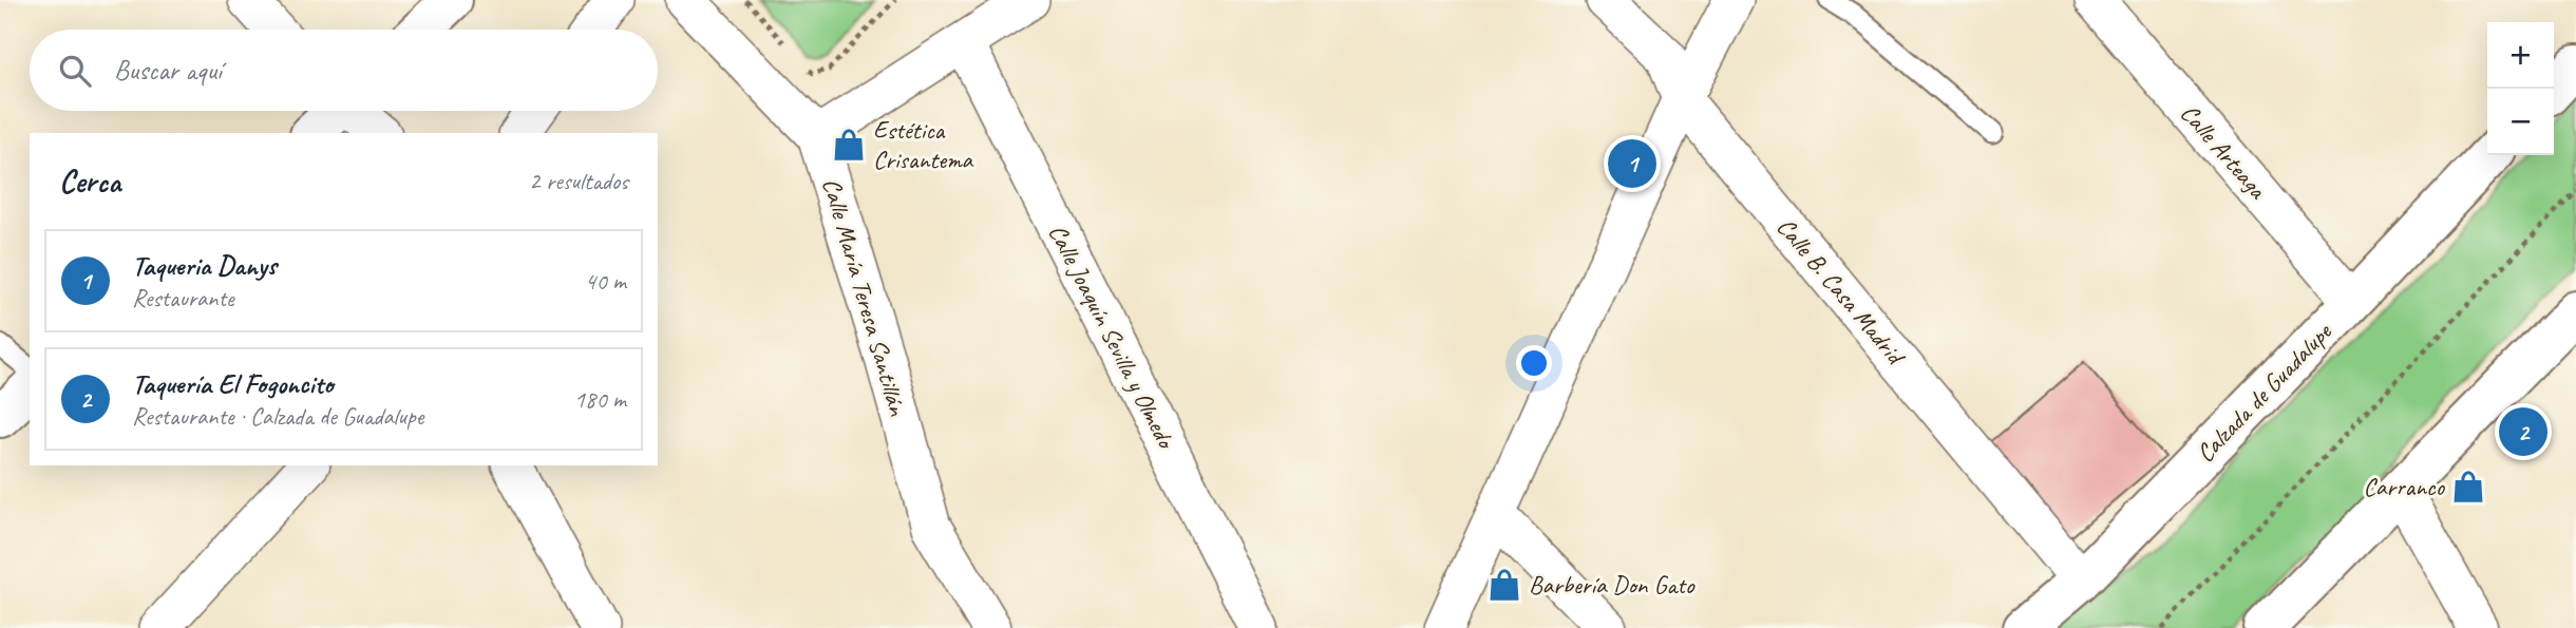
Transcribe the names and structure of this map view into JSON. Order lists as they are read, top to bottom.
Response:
{
  "streets": {
    "main road": ["Calzada de Guadalupe"],
    "street": [
      "Calle Arteaga",
      "Calle B. Casa Madrid",
      "Calle María Teresa Santillán",
      "Calle Joaquín Sevilla y Olmedo"
    ]
  },
  "crossings": [
    ["Calle Arteaga", "Calzada de Guadalupe"],
    ["Calle B. Casa Madrid", "Calzada de Guadalupe"]
  ],
  "places": {
    "shop": ["Estética Crisantema", "Carranco", "Barbería Don Gato"]
  },
  "page": {
    "map_buttons": ["+", "−"],
    "search": "Buscar aquí",
    "heading": ["Cerca", "2 resultados"],
    "pins": ["1", "2"],
    "list": [
      {
        "mark": "1",
        "name": "Taqueria Danys",
        "note": "Restaurante",
        "value": "40 m"
      },
      {
        "mark": "2",
        "name": "Taquería El Fogoncito",
        "note": "Restaurante · Calzada de Guadalupe",
        "value": "180 m"
      }
    ]
  }
}
